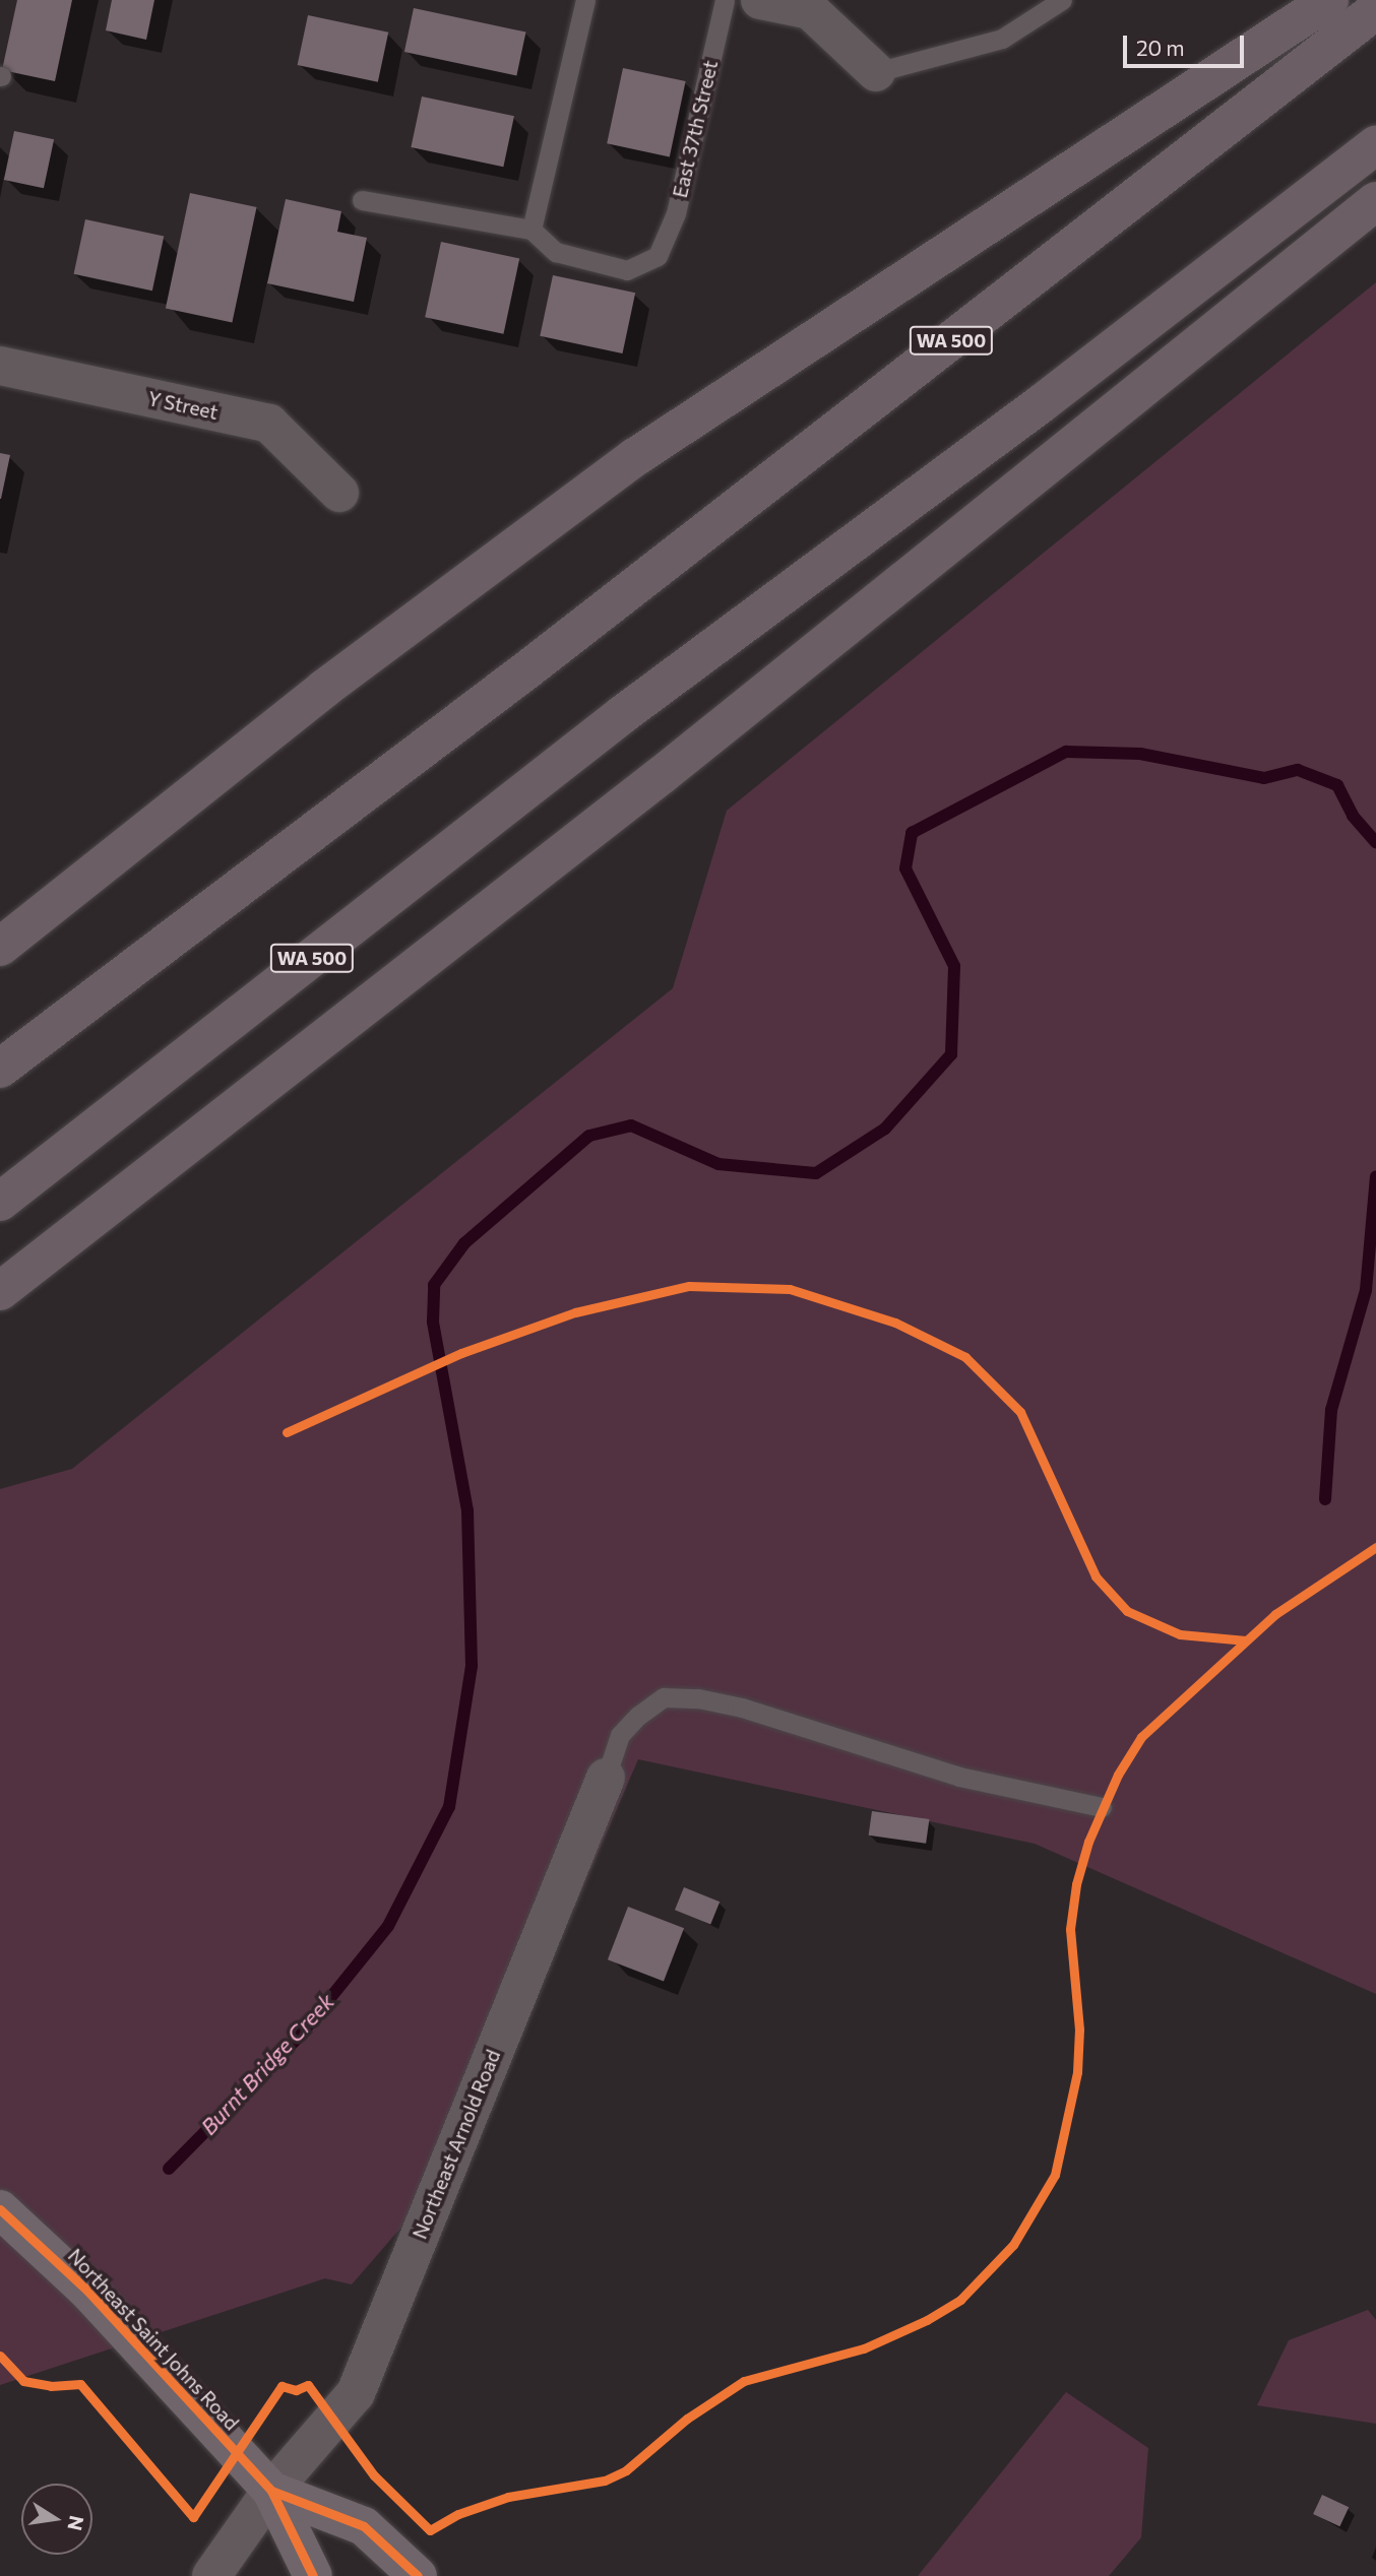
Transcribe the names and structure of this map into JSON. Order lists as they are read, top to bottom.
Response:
{
  "streets": {
    "highway": ["WA 500"],
    "main road": ["Northeast Saint Johns Road"],
    "street": ["Y Street", "Northeast Arnold Road"],
    "lane": ["East 37th Street"]
  },
  "crossings": [
    ["Northeast Arnold Road", "Northeast Saint Johns Road"]
  ],
  "water": ["Burnt Bridge Creek"],
  "scale_bar": "20 m",
  "north": "right"
}
